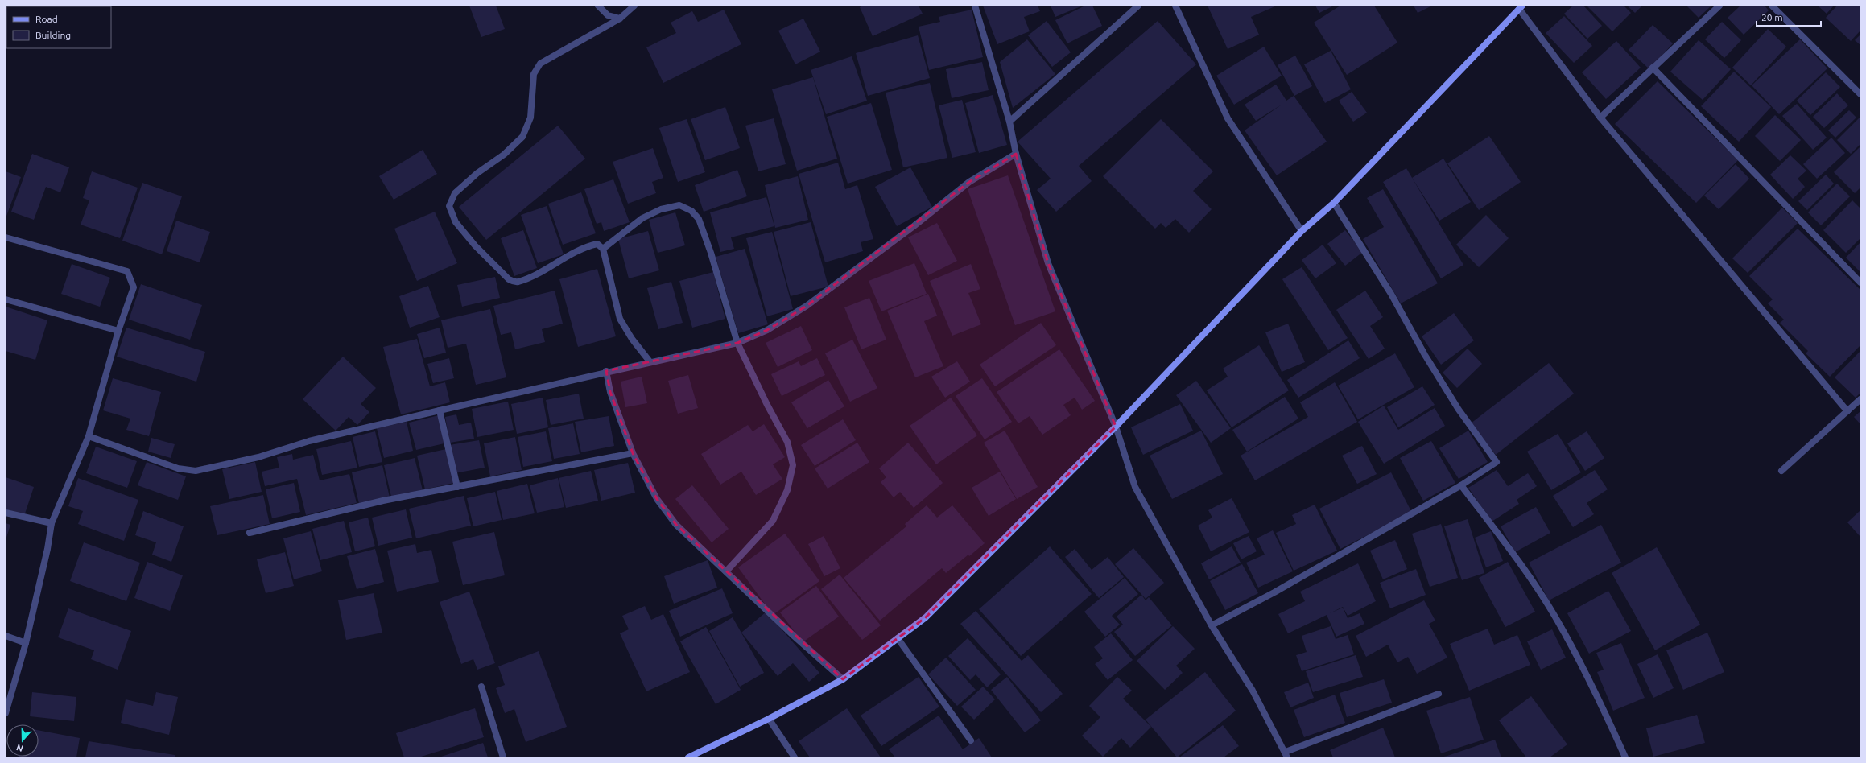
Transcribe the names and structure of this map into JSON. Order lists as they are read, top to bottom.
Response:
{
  "legend": ["Road", "Building"],
  "scale_bar": "20 m",
  "north": "bottom"
}
